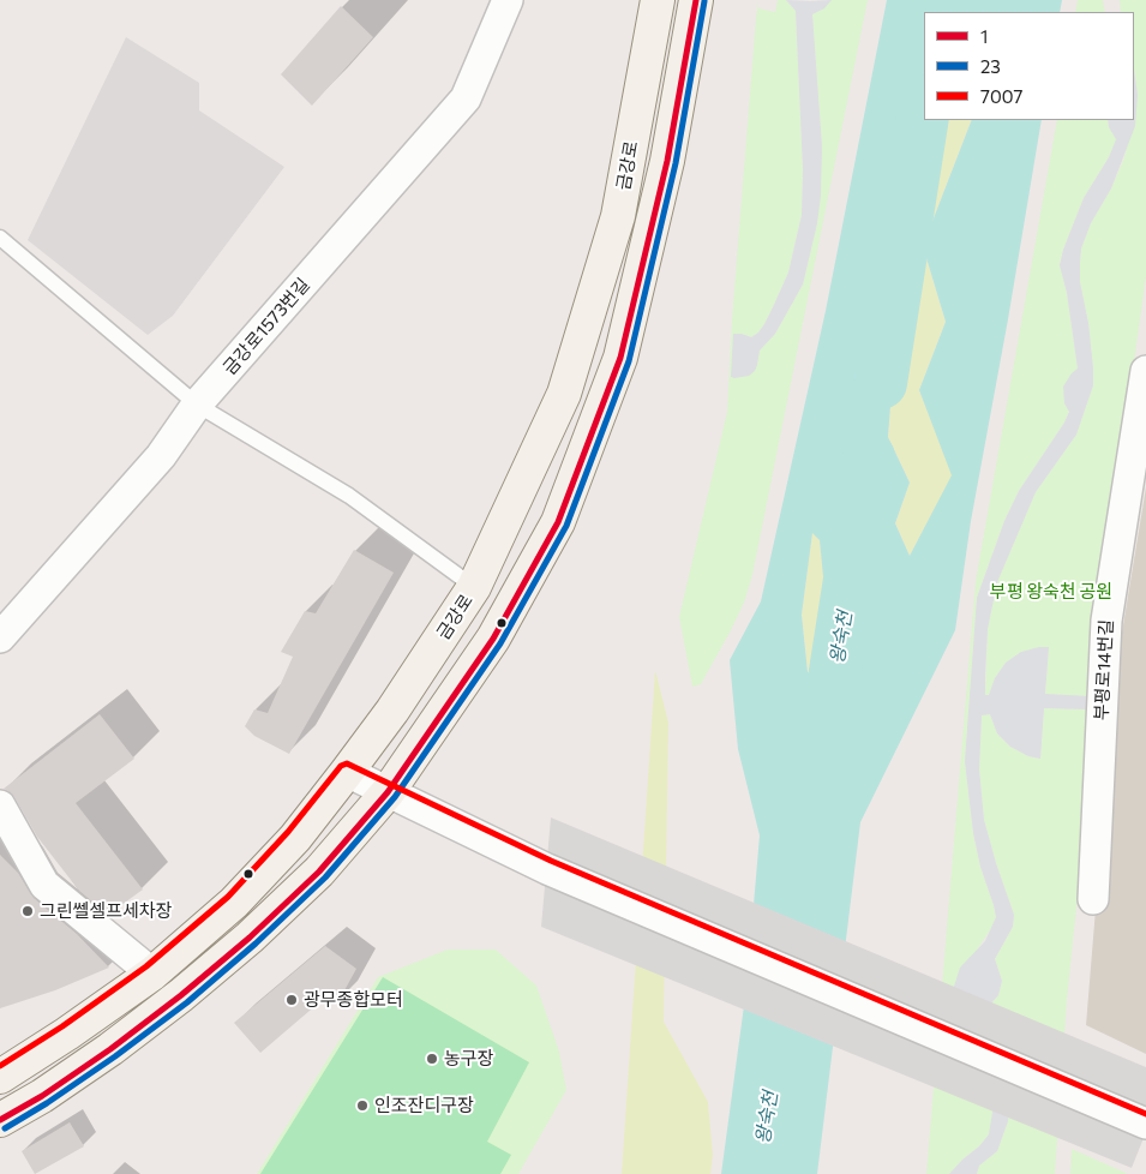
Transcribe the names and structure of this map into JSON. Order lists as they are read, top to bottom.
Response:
{
  "streets": {
    "main road": ["금강로"],
    "street": ["금강로1573번길", "부평로14번길"]
  },
  "water": ["왕숙천"],
  "parks": ["부평 왕숙천 공원"],
  "places": [
    "그린쎌셀프세차장",
    "광무종합모터",
    "농구장",
    "인조잔디구장"
  ],
  "lines": ["transit line 1", "transit line 23", "transit line 7007"],
  "legend": ["1", "23", "7007"]
}
